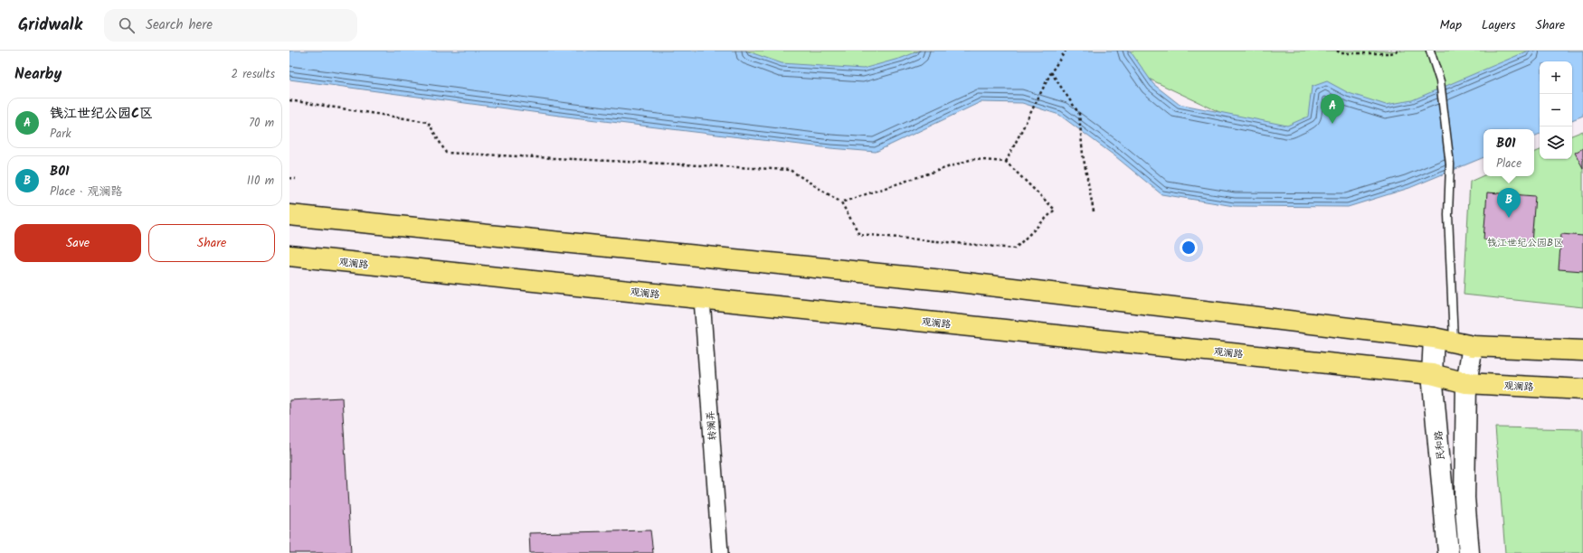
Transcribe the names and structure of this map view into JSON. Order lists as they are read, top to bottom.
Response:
{
  "streets": {
    "main road": ["观澜路", "民和路"],
    "street": ["转澜弄"]
  },
  "crossings": [
    ["观澜路", "转澜弄"],
    ["观澜路", "民和路"]
  ],
  "parks": ["钱江世纪公园B区"],
  "page": {
    "header": "Gridwalk",
    "search": "Search here",
    "nav": ["Map", "Layers", "Share"],
    "heading": ["Nearby", "2 results"],
    "map_buttons": ["+", "−"],
    "pins": ["A", "B"],
    "list": [
      {
        "mark": "A",
        "name": "钱江世纪公园C区",
        "note": "Park",
        "value": "70 m"
      },
      {
        "mark": "B",
        "name": "B01",
        "note": "Place · 观澜路",
        "value": "110 m"
      }
    ],
    "popup": ["B01", "Place"],
    "buttons": ["Save", "Share"]
  }
}
